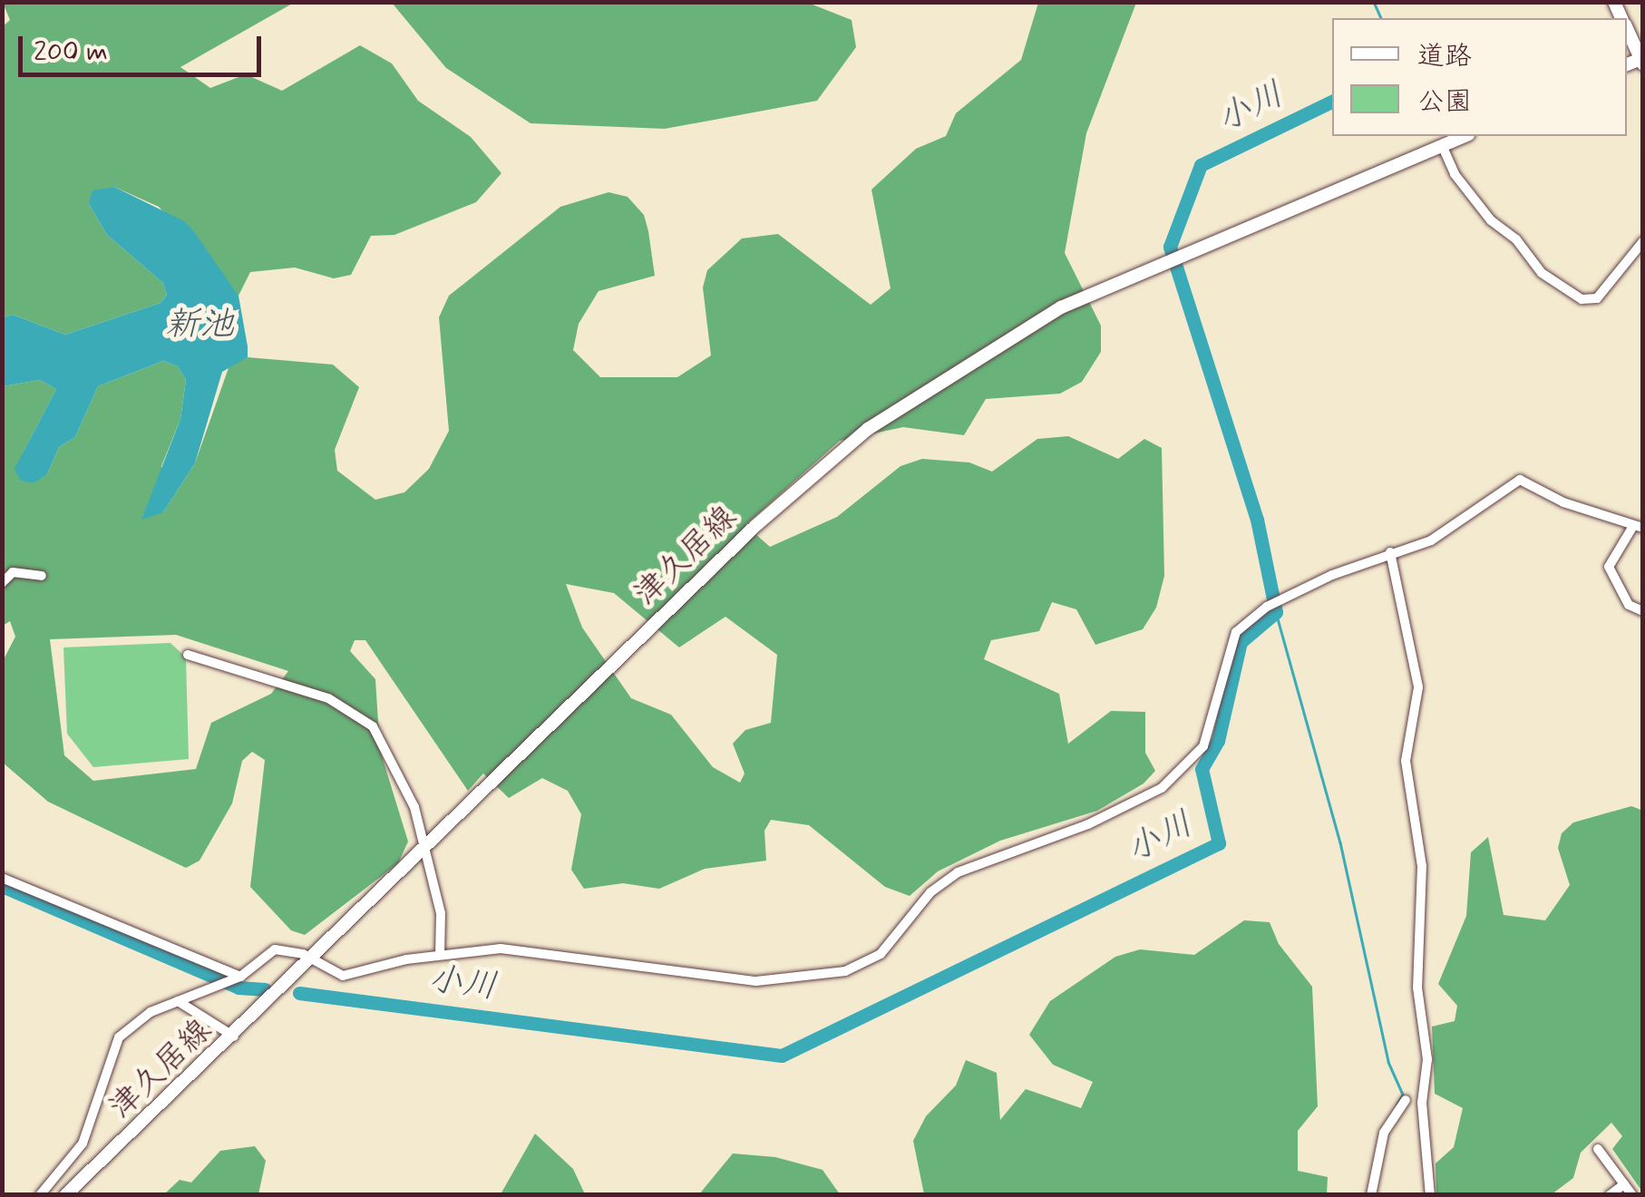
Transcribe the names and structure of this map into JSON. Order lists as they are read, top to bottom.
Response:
{
  "streets": {
    "main road": ["津久居線"]
  },
  "water": ["小川", "新池"],
  "legend": ["道路", "公園"],
  "scale_bar": "200 m"
}
